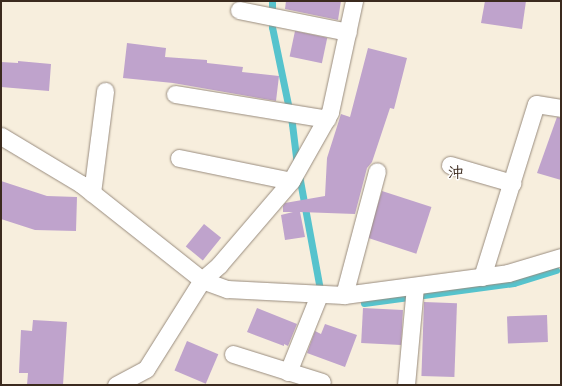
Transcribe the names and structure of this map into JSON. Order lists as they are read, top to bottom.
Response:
{
  "districts": ["沖"]
}
